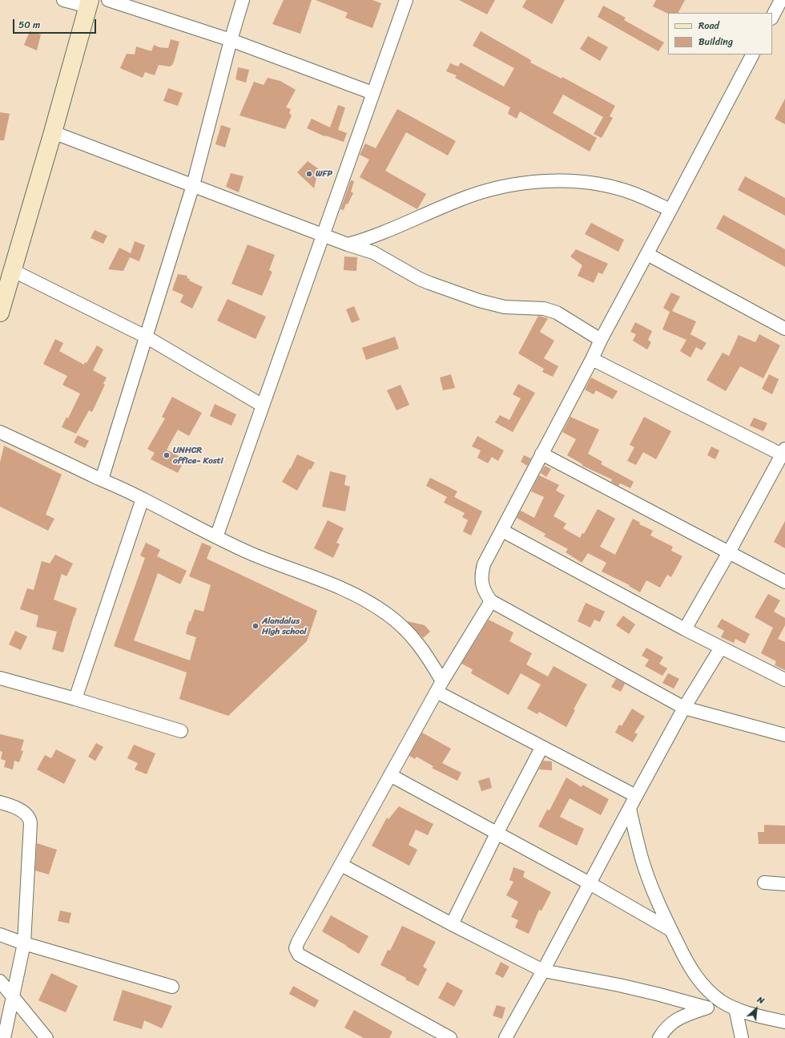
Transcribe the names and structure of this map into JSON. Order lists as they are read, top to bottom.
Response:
{
  "places": ["WFP", "UNHCR office- Kosti", "Alandalus High school"],
  "legend": ["Road", "Building"],
  "scale_bar": "50 m",
  "north": "top right"
}
